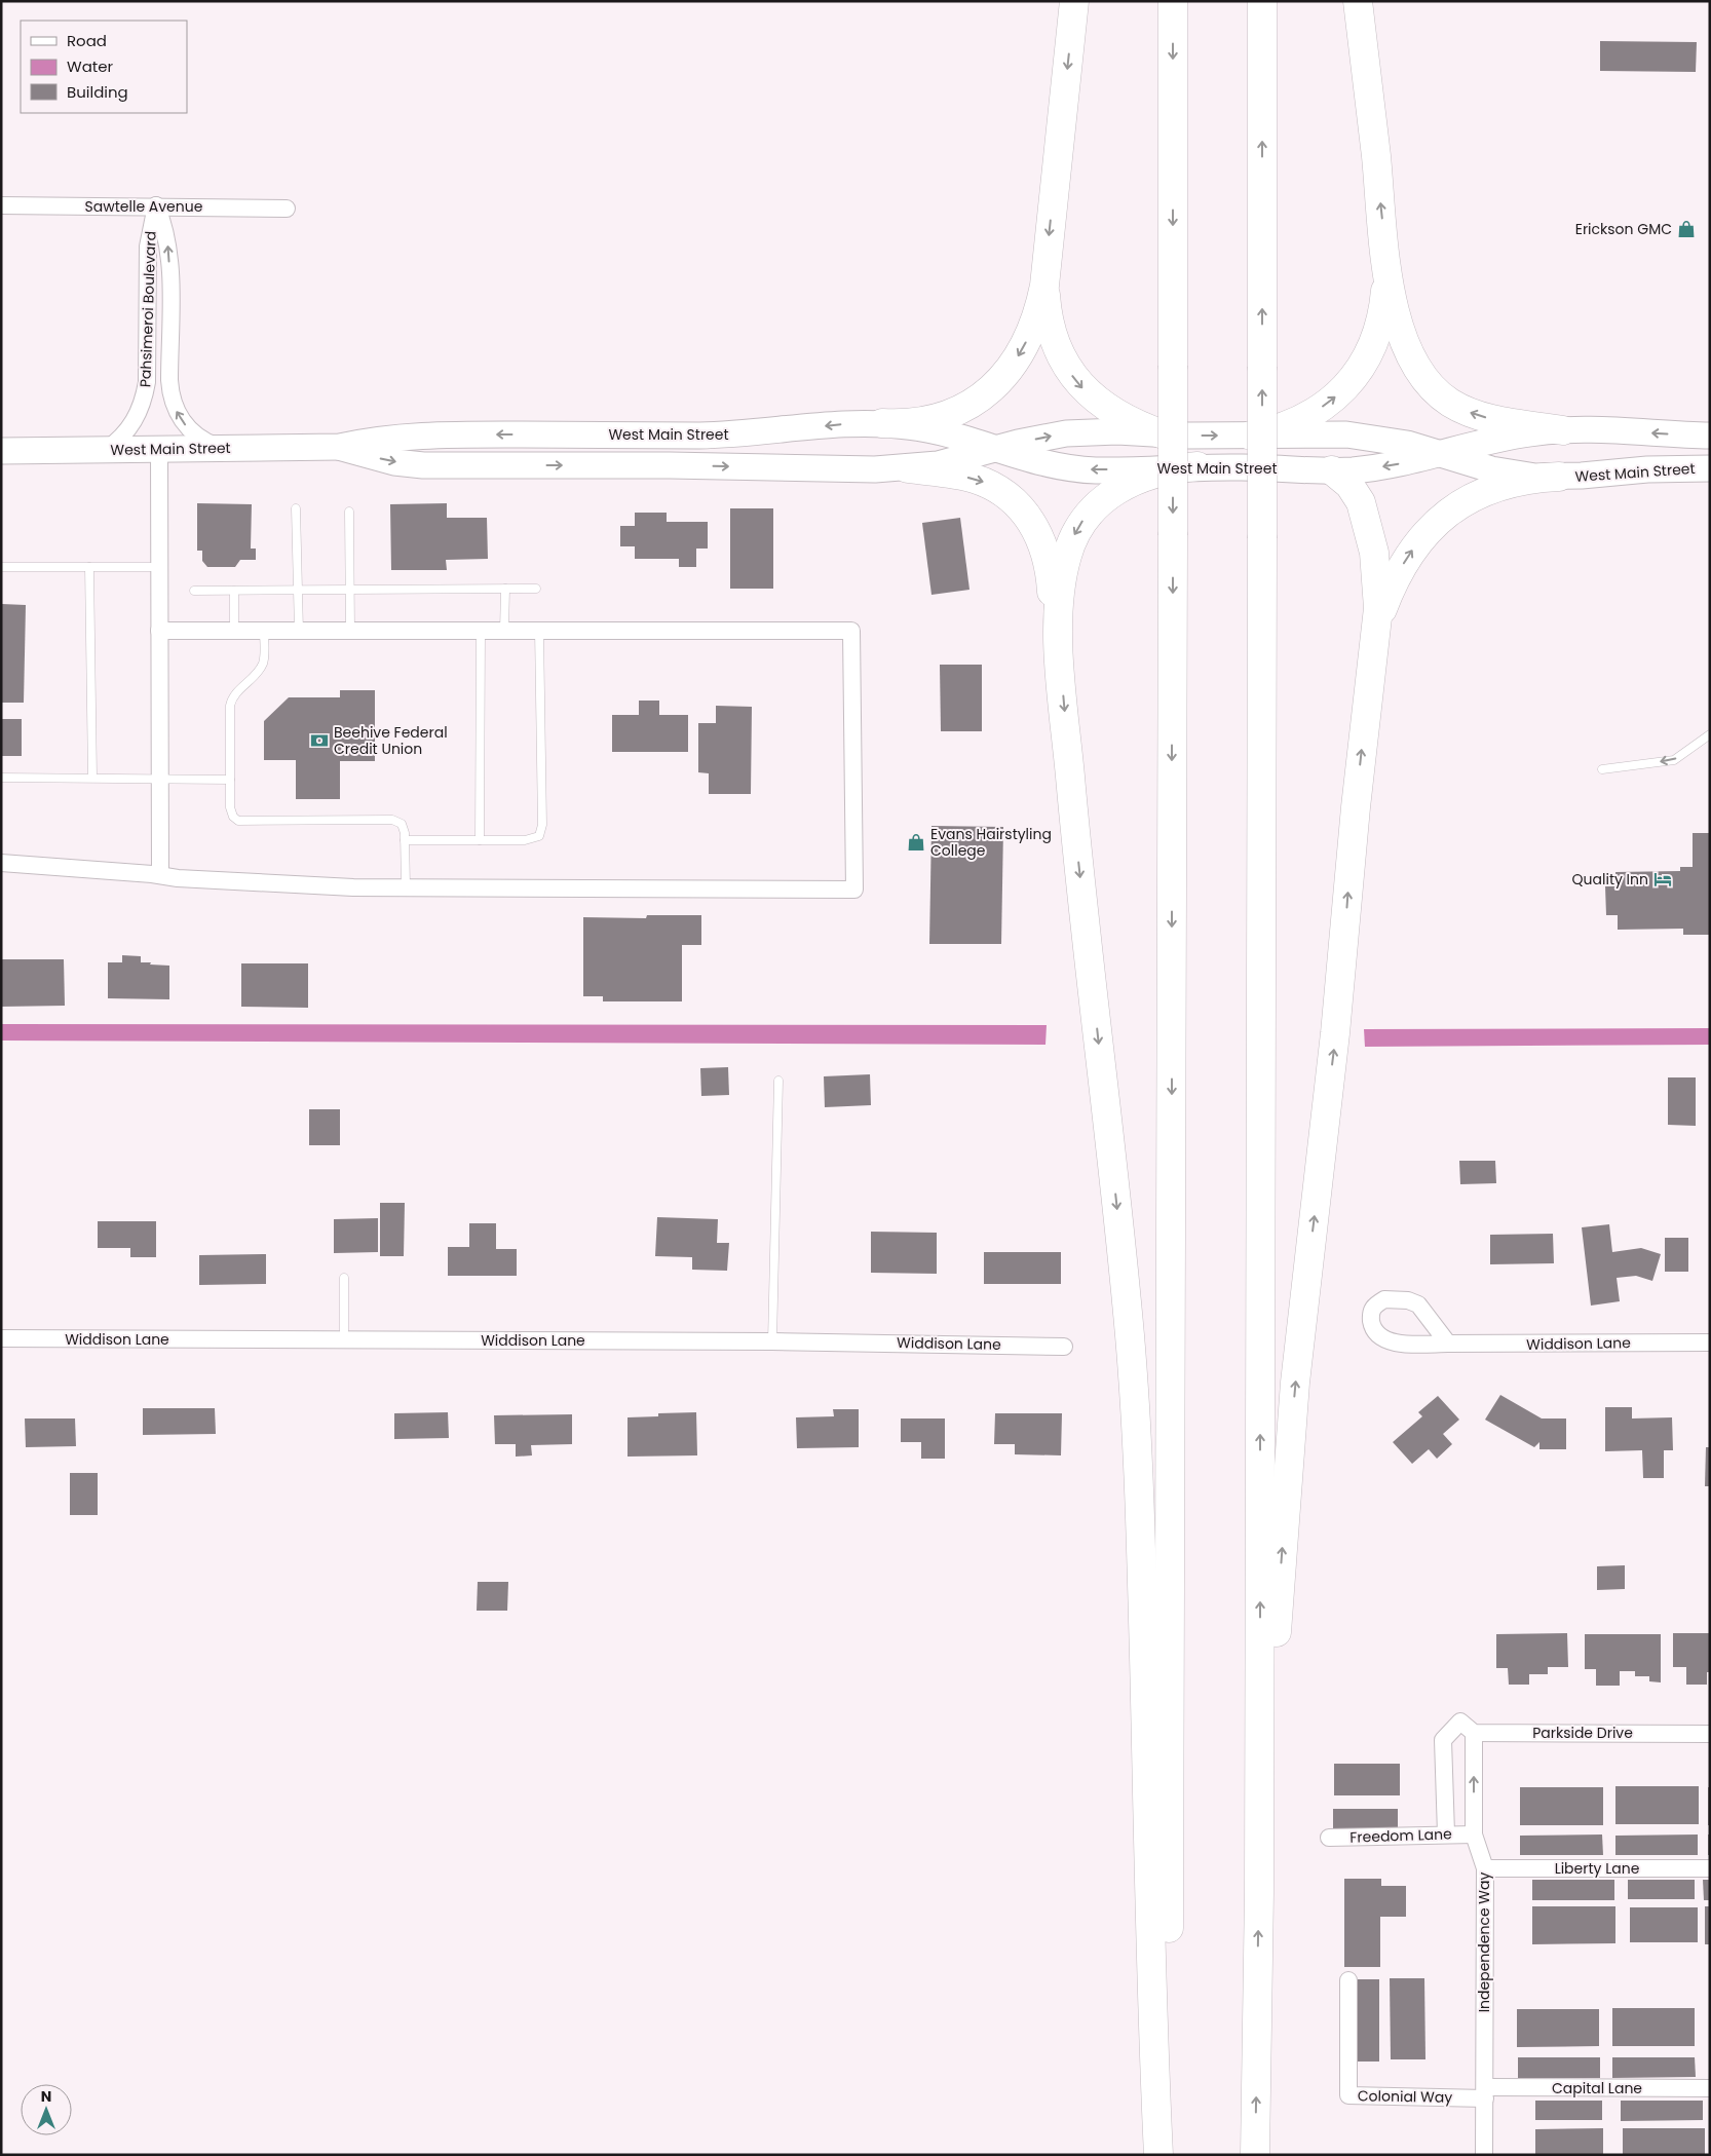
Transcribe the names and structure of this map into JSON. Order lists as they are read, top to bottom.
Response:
{
  "streets": {
    "main road": ["West Main Street"],
    "street": [
      "Sawtelle Avenue",
      "Pahsimeroi Boulevard",
      "Widdison Lane",
      "Parkside Drive",
      "Freedom Lane",
      "Liberty Lane",
      "Independence Way",
      "Capital Lane",
      "Colonial Way"
    ]
  },
  "crossings": [
    ["Sawtelle Avenue", "Pahsimeroi Boulevard"],
    ["Pahsimeroi Boulevard", "West Main Street"],
    ["Parkside Drive", "Independence Way"],
    ["Freedom Lane", "Independence Way"],
    ["Liberty Lane", "Independence Way"],
    ["Independence Way", "Capital Lane"],
    ["Independence Way", "Colonial Way"],
    ["Capital Lane", "Colonial Way"]
  ],
  "places": {
    "shop": ["Erickson GMC", "Evans Hairstyling College"],
    "bank": ["Beehive Federal Credit Union"],
    "hotel": ["Quality Inn"]
  },
  "legend": ["Road", "Water", "Building"],
  "north": "top"
}
